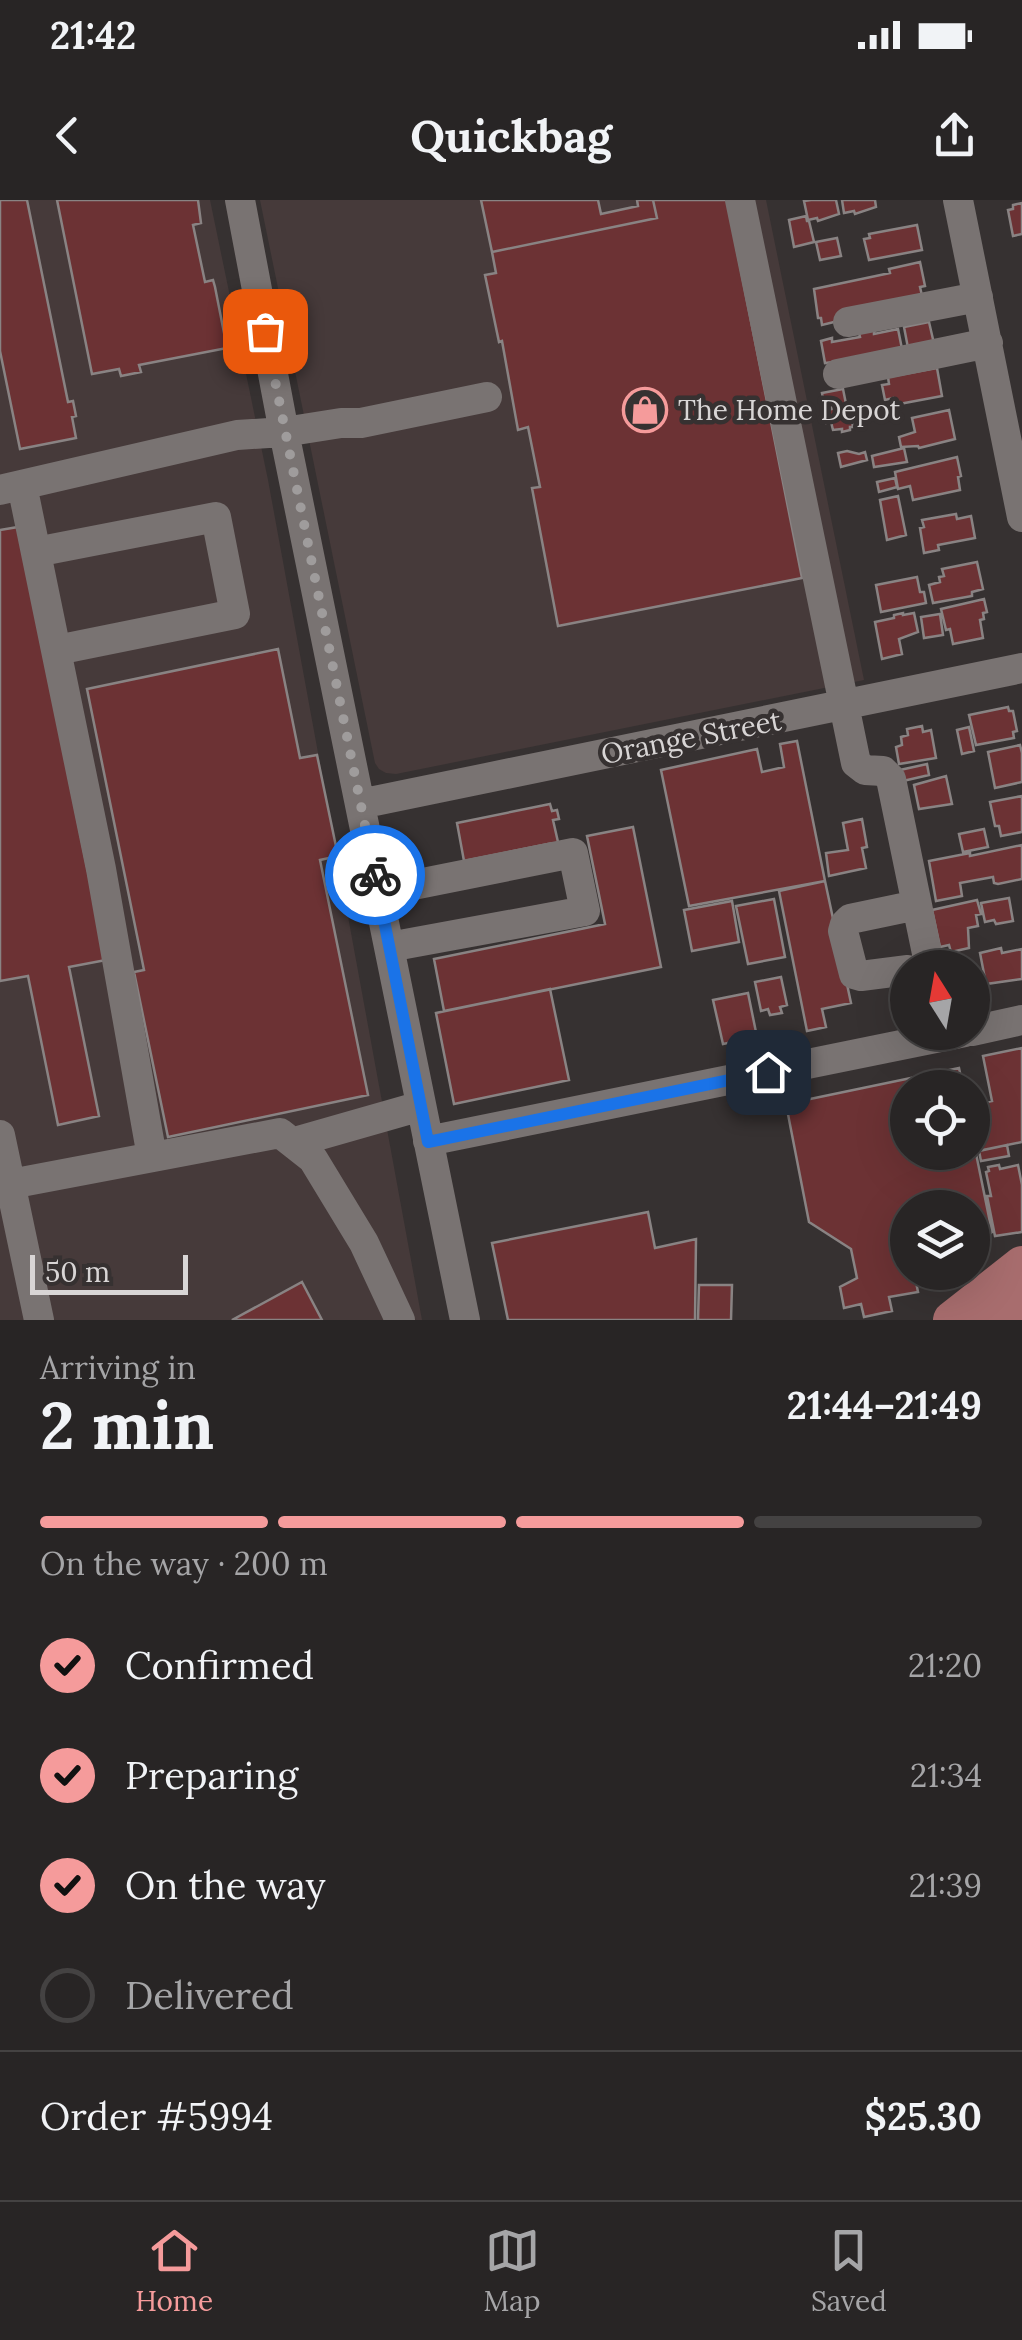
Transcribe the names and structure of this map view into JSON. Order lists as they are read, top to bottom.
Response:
{
  "streets": {
    "street": ["Orange Street"]
  },
  "places": {
    "shop": ["The Home Depot"]
  },
  "scale_bar": "50 m",
  "north": "top",
  "page": {
    "status": "21:42",
    "header": "Quickbag",
    "scale": "50 m",
    "heading": ["2 min", "Arriving in", "21:44–21:49"],
    "panel": ["Order #5994", "$25.30"],
    "bar": "On the way · 200 m",
    "list": [
      ["Confirmed", "21:20"],
      ["Preparing", "21:34"],
      ["On the way", "21:39"],
      "Delivered"
    ],
    "tabs": ["Home", "Map", "Saved"]
  }
}
